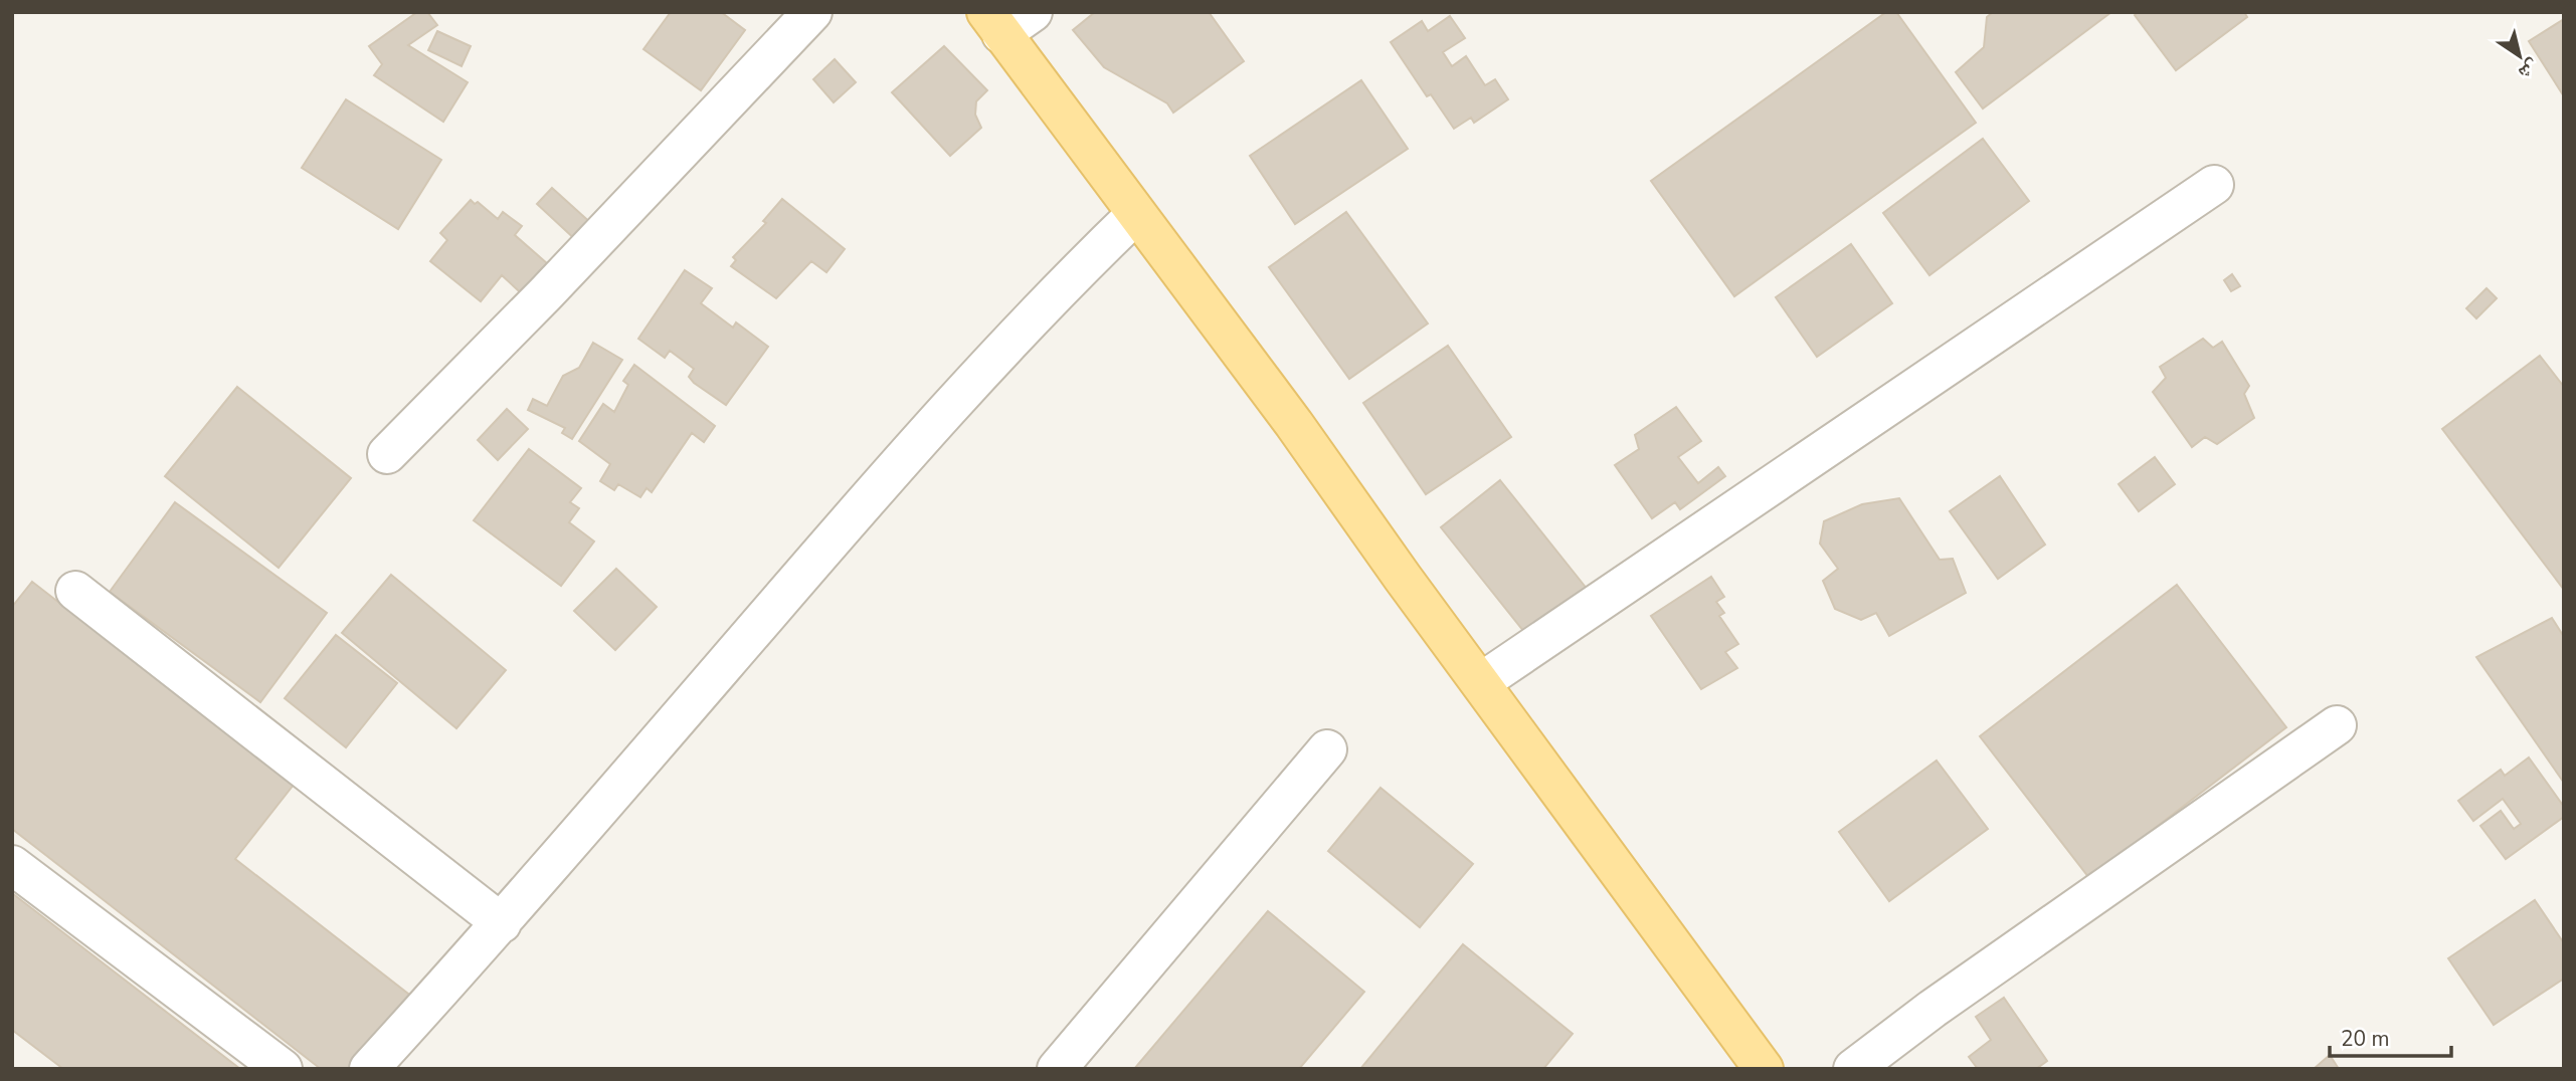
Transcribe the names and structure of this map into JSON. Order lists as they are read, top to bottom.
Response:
{
  "scale_bar": "20 m",
  "north": "bottom right"
}
